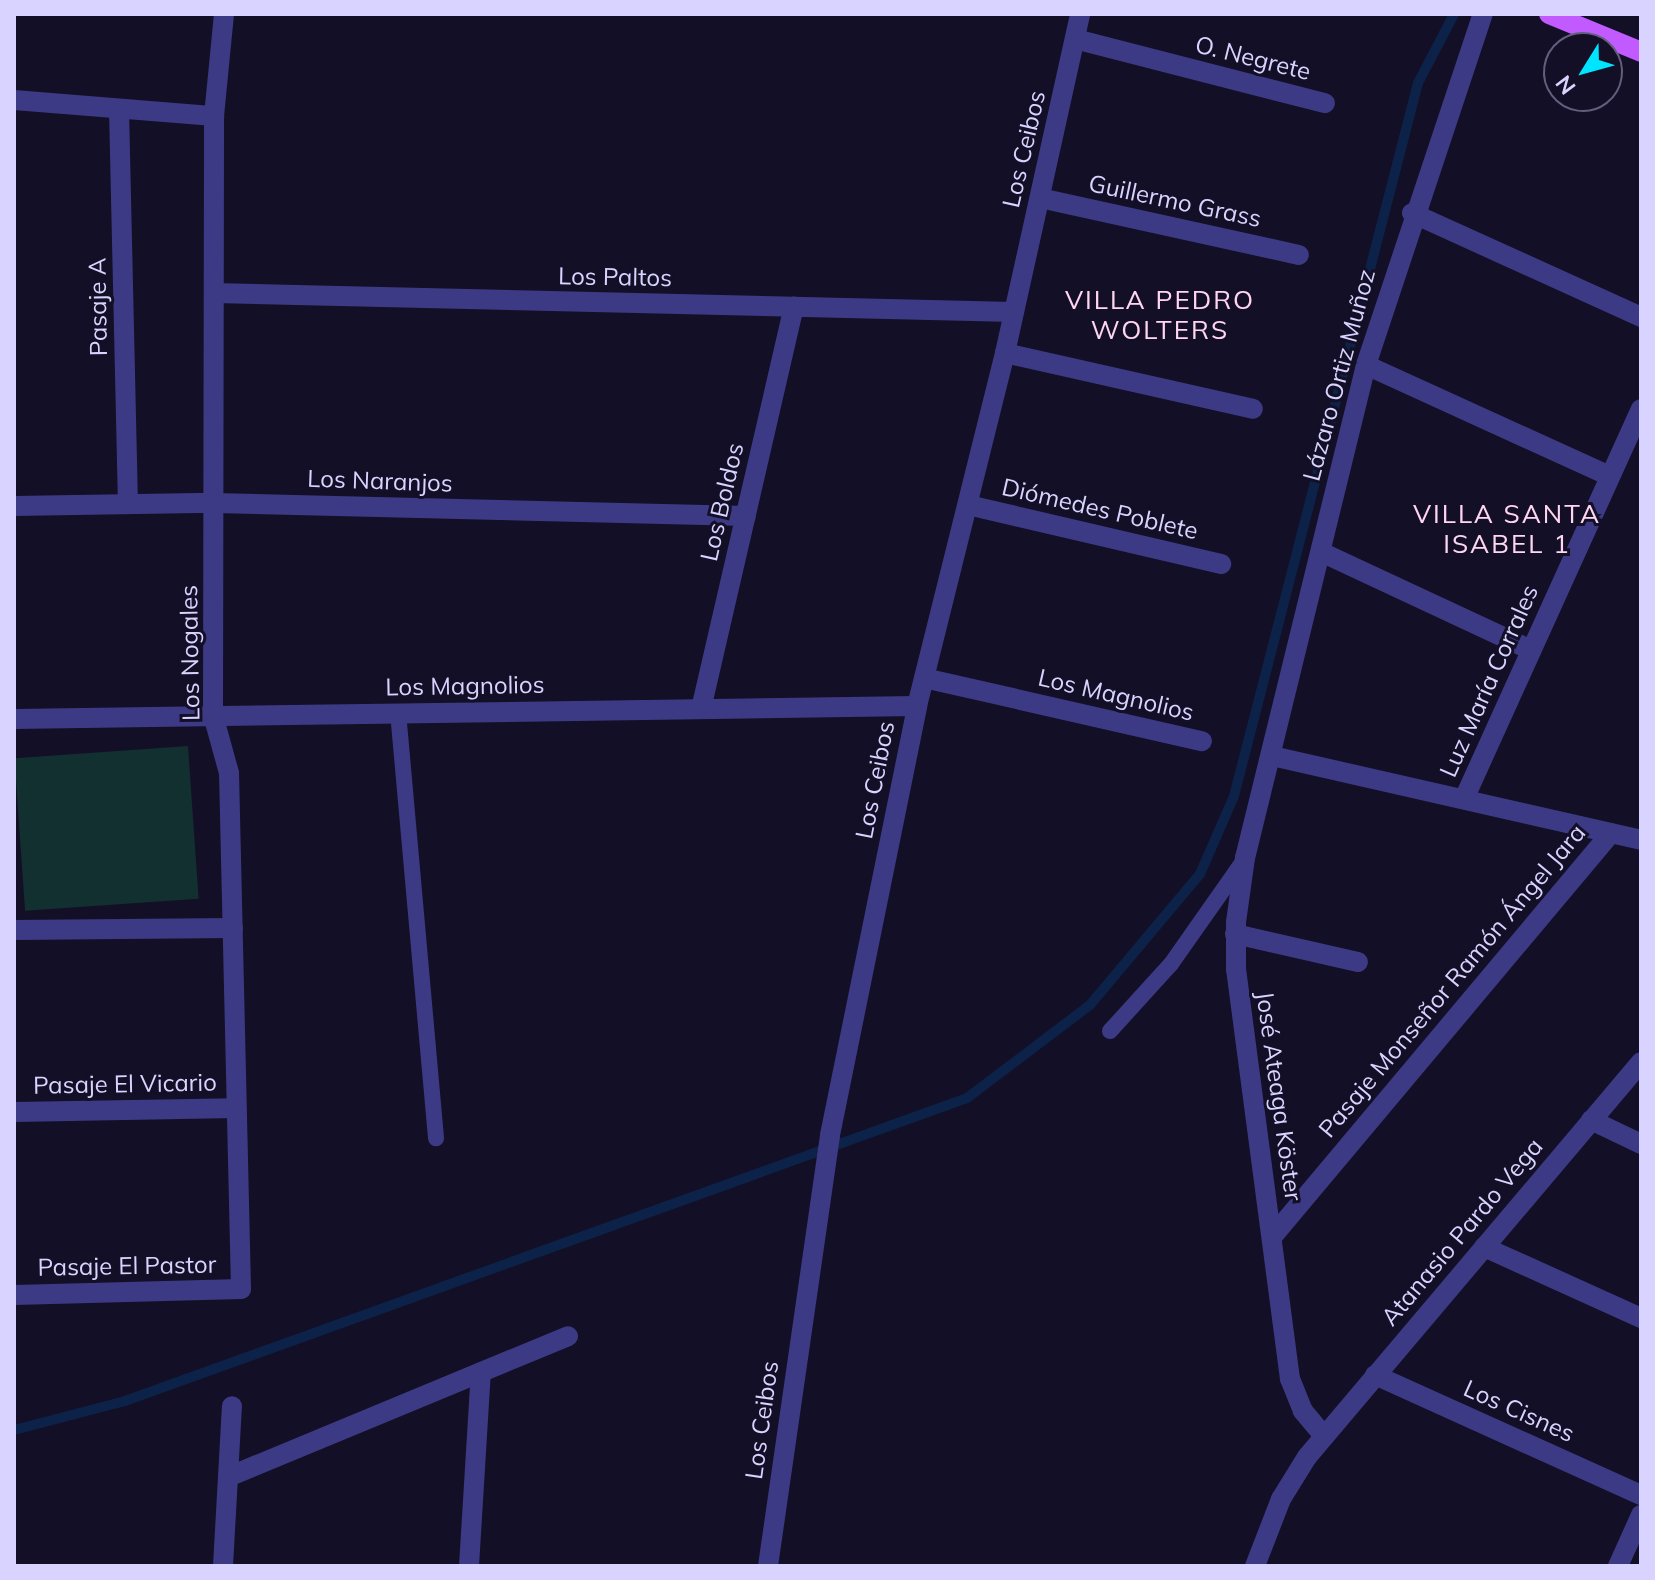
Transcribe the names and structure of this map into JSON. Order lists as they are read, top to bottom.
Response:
{
  "streets": {
    "street": [
      "O. Negrete",
      "Los Ceibos",
      "Guillermo Grass",
      "Los Paltos",
      "Pasaje A",
      "Lázaro Ortiz Muñoz",
      "Los Naranjos",
      "Los Boldos",
      "Diómedes Poblete",
      "Los Nogales",
      "Luz María Corrales",
      "Los Magnolios",
      "Pasaje Monseñor Ramón Ángel Jara",
      "Pasaje El Vicario",
      "José Ateaga Köster",
      "Atanasio Pardo Vega",
      "Pasaje El Pastor",
      "Los Cisnes"
    ]
  },
  "crossings": [
    ["O. Negrete", "Los Ceibos"],
    ["Los Ceibos", "Guillermo Grass"],
    ["Los Ceibos", "Los Paltos"],
    ["Los Ceibos", "Diómedes Poblete"],
    ["Los Ceibos", "Los Magnolios"],
    ["Los Paltos", "Los Boldos"],
    ["Los Paltos", "Los Nogales"],
    ["Pasaje A", "Los Naranjos"],
    ["Lázaro Ortiz Muñoz", "José Ateaga Köster"],
    ["Los Naranjos", "Los Boldos"],
    ["Los Naranjos", "Los Nogales"],
    ["Los Boldos", "Los Magnolios"],
    ["Los Nogales", "Los Magnolios"],
    ["Los Nogales", "Pasaje El Vicario"],
    ["Los Nogales", "Pasaje El Pastor"],
    ["Pasaje Monseñor Ramón Ángel Jara", "José Ateaga Köster"],
    ["José Ateaga Köster", "Atanasio Pardo Vega"],
    ["Atanasio Pardo Vega", "Los Cisnes"]
  ],
  "districts": ["VILLA PEDRO WOLTERS", "VILLA SANTA ISABEL 1"],
  "north": "bottom left"
}
